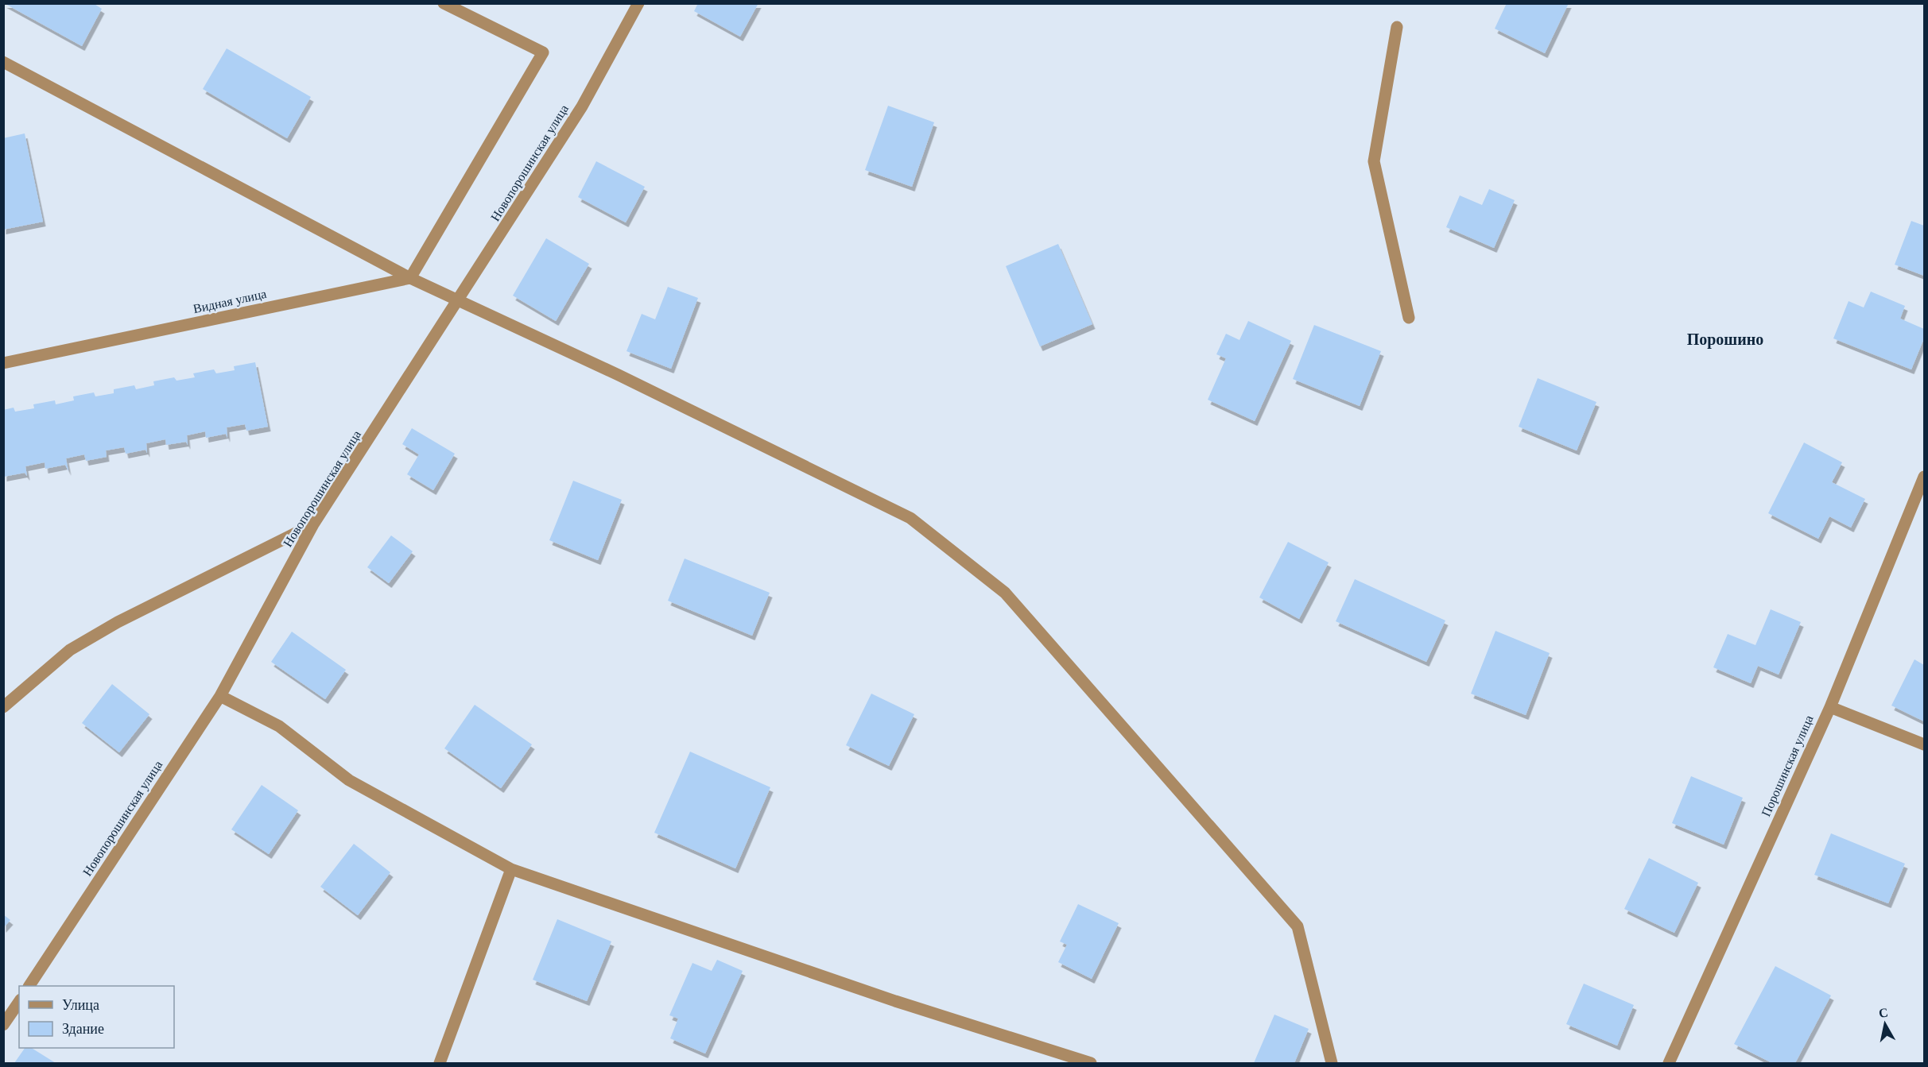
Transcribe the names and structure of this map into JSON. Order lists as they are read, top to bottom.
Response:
{
  "streets": {
    "street": ["Новопорошинская улица", "Видная улица", "Порошинская улица"]
  },
  "districts": ["Порошино"],
  "legend": ["Улица", "Здание"],
  "north": "top"
}
